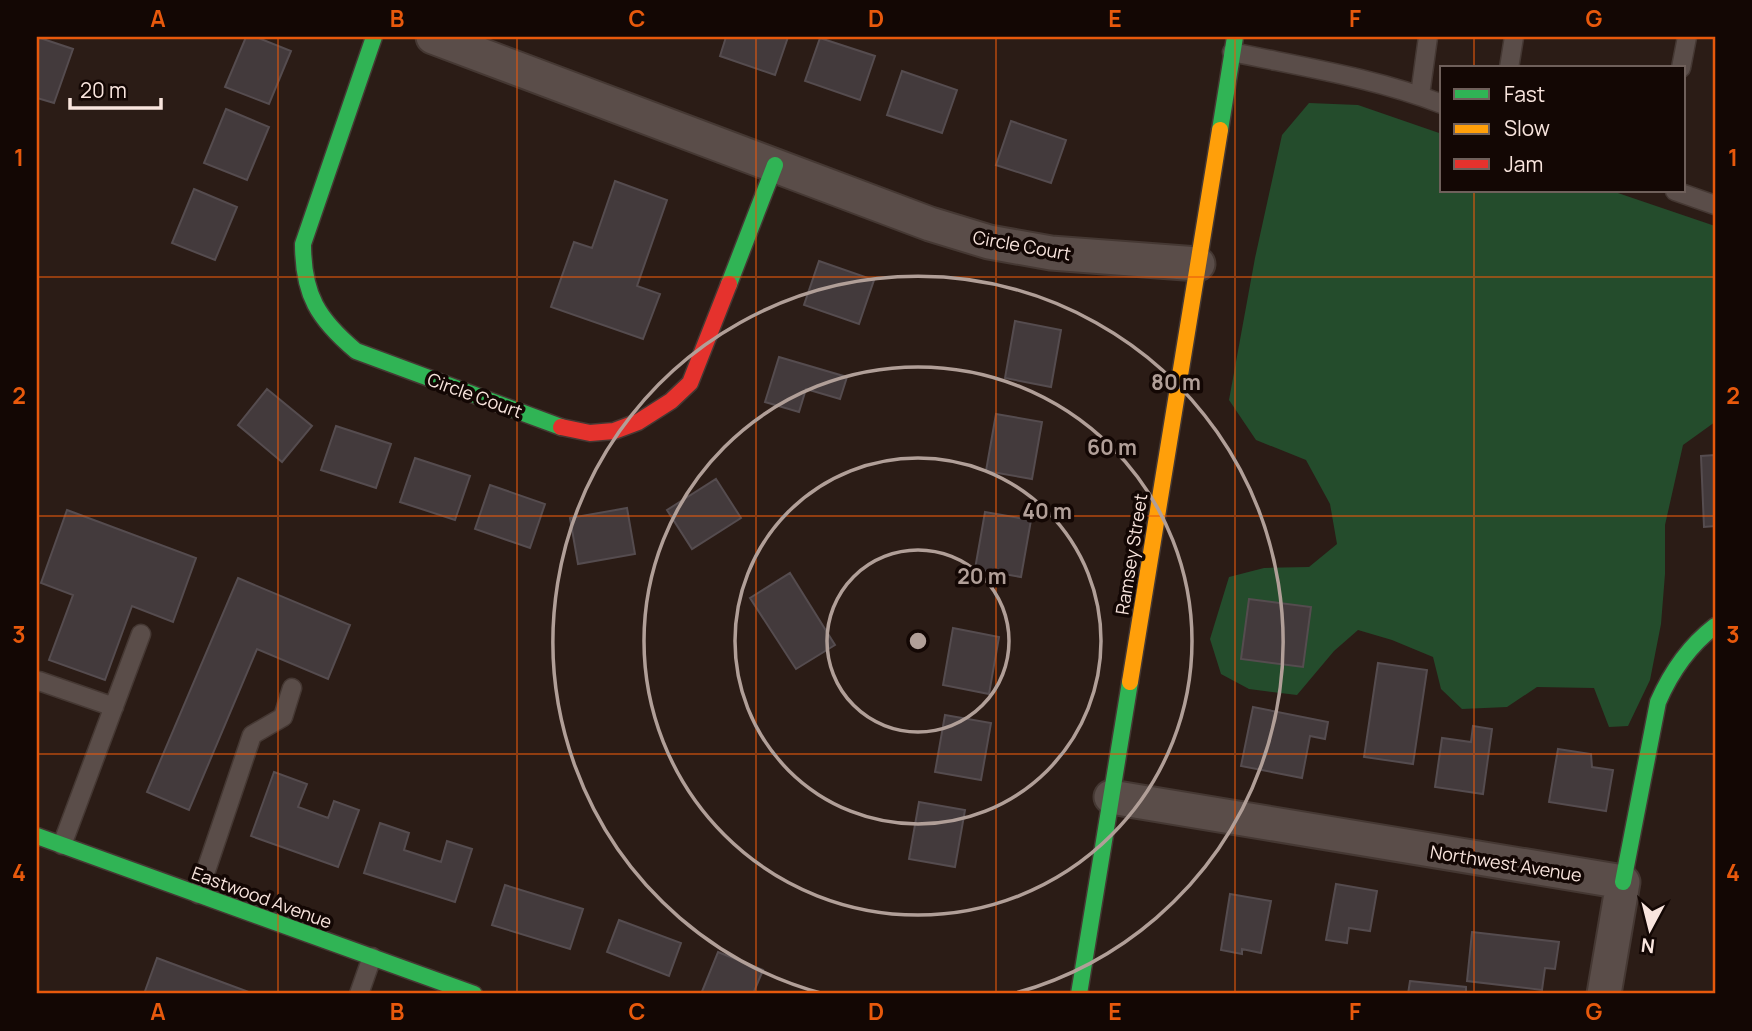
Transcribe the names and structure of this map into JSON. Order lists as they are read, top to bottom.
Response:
{
  "streets": {
    "street": [
      "Circle Court",
      "Ramsey Street",
      "Northwest Avenue",
      "Eastwood Avenue"
    ]
  },
  "crossings": [
    ["Circle Court", "Ramsey Street"],
    ["Ramsey Street", "Northwest Avenue"]
  ],
  "legend": ["Fast", "Slow", "Jam"],
  "scale_bar": "20 m",
  "north": "bottom",
  "grid": {
    "columns": [
      "A",
      "B",
      "C",
      "D",
      "E",
      "F",
      "G"
    ],
    "rows": [
      "1",
      "2",
      "3",
      "4"
    ]
  },
  "rings": [
    "80 m",
    "60 m",
    "40 m",
    "20 m"
  ]
}
